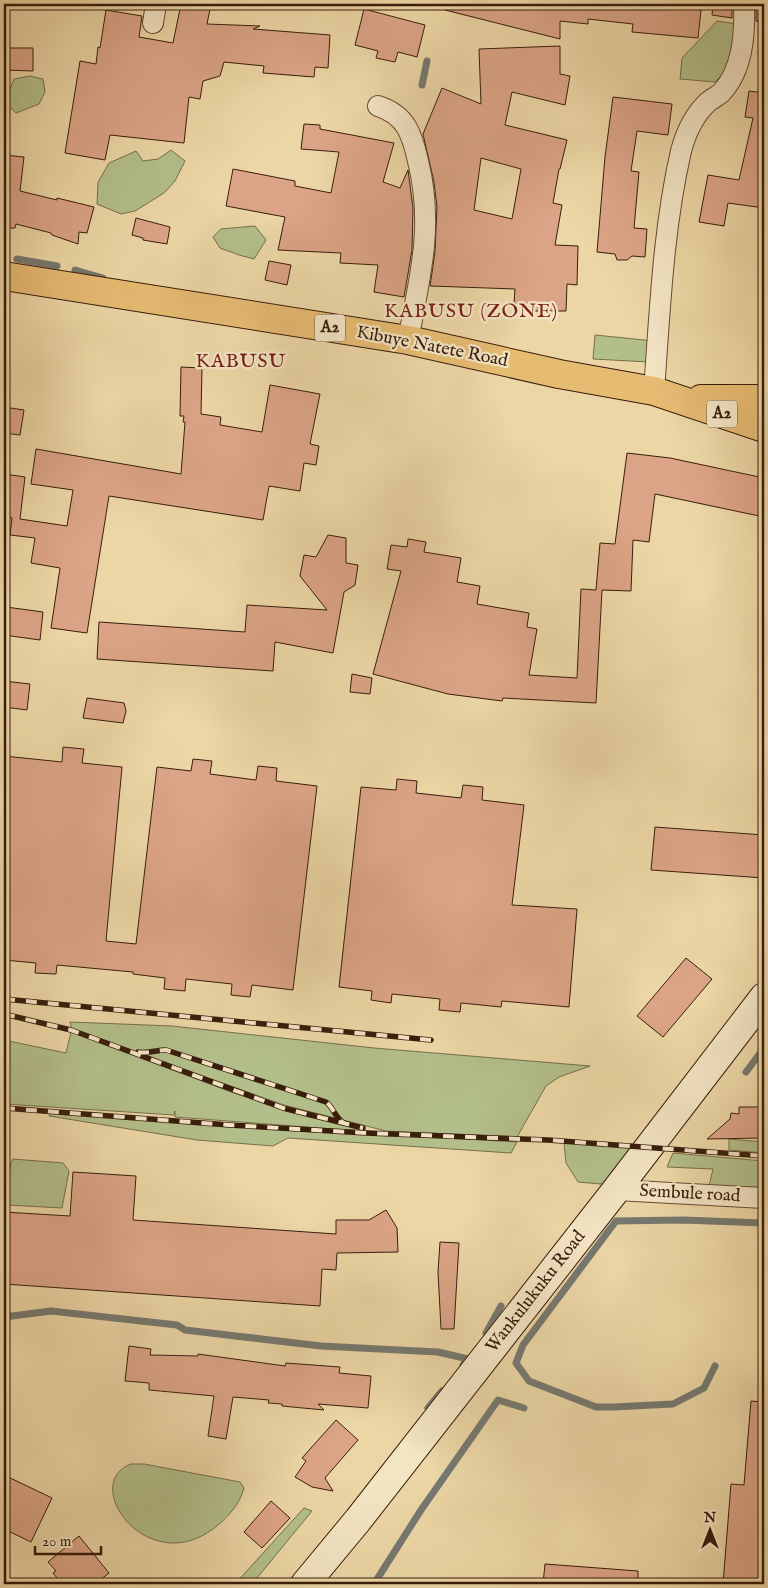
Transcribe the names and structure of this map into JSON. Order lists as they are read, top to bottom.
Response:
{
  "streets": {
    "main road": ["A2", "Kibuye Natete Road", "Wankulukuku Road"],
    "street": ["Sembule road"]
  },
  "crossings": [
    ["Sembule road", "Wankulukuku Road"]
  ],
  "districts": ["KABUSU (ZONE)", "KABUSU"],
  "scale_bar": "20 m",
  "north": "top"
}
